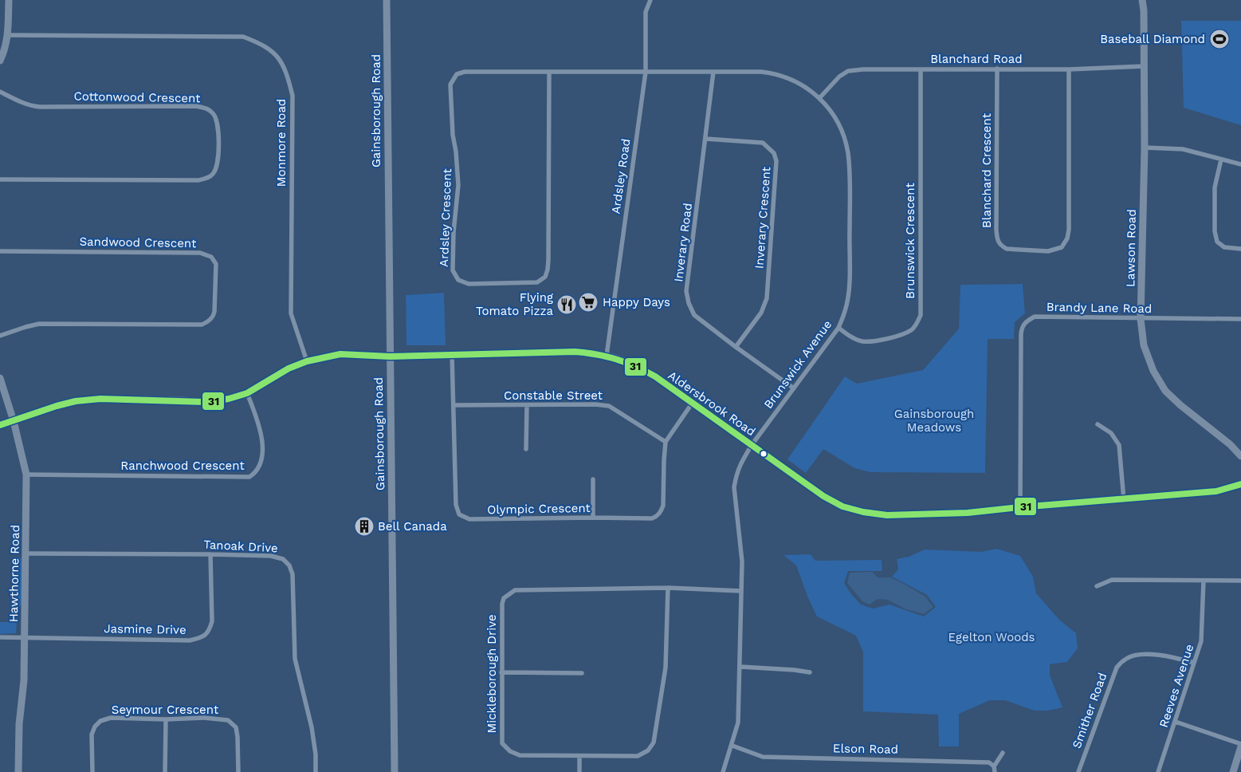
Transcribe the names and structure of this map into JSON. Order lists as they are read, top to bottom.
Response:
{
  "streets": {
    "street": [
      "Blanchard Road",
      "Cottonwood Crescent",
      "Gainsborough Road",
      "Monmore Road",
      "Blanchard Crescent",
      "Ardsley Road",
      "Ardsley Crescent",
      "Inverary Crescent",
      "Brunswick Crescent",
      "Sandwood Crescent",
      "Inverary Road",
      "Lawson Road",
      "Brandy Lane Road",
      "Brunswick Avenue",
      "Constable Street",
      "Aldersbrook Road",
      "Ranchwood Crescent",
      "Olympic Crescent",
      "Tanoak Drive",
      "Hawthorne Road",
      "Jasmine Drive",
      "Mickleborough Drive",
      "Reeves Avenue",
      "Seymour Crescent",
      "Smither Road",
      "Elson Road"
    ]
  },
  "crossings": [
    ["Blanchard Road", "Blanchard Crescent"],
    ["Blanchard Road", "Brunswick Crescent"],
    ["Blanchard Road", "Lawson Road"],
    ["Blanchard Road", "Brunswick Avenue"],
    ["Gainsborough Road", "Aldersbrook Road"],
    ["Monmore Road", "Aldersbrook Road"],
    ["Ardsley Road", "Ardsley Crescent"],
    ["Ardsley Road", "Brunswick Avenue"],
    ["Ardsley Road", "Aldersbrook Road"],
    ["Ardsley Crescent", "Brunswick Avenue"],
    ["Inverary Crescent", "Inverary Road"],
    ["Brunswick Crescent", "Brunswick Avenue"],
    ["Inverary Road", "Brunswick Avenue"],
    ["Lawson Road", "Brandy Lane Road"],
    ["Brandy Lane Road", "Aldersbrook Road"],
    ["Brunswick Avenue", "Aldersbrook Road"],
    ["Brunswick Avenue", "Mickleborough Drive"],
    ["Brunswick Avenue", "Elson Road"],
    ["Constable Street", "Olympic Crescent"],
    ["Aldersbrook Road", "Ranchwood Crescent"],
    ["Aldersbrook Road", "Olympic Crescent"],
    ["Aldersbrook Road", "Hawthorne Road"],
    ["Ranchwood Crescent", "Hawthorne Road"],
    ["Tanoak Drive", "Hawthorne Road"],
    ["Tanoak Drive", "Jasmine Drive"],
    ["Hawthorne Road", "Jasmine Drive"],
    ["Reeves Avenue", "Smither Road"]
  ],
  "parks": ["Gainsborough Meadows", "Egelton Woods"],
  "places": {
    "sports": ["Baseball Diamond"],
    "supermarket": ["Happy Days"],
    "restaurant": ["Flying Tomato Pizza"],
    "building": ["Bell Canada"]
  },
  "lines": ["transit line 31"]
}
